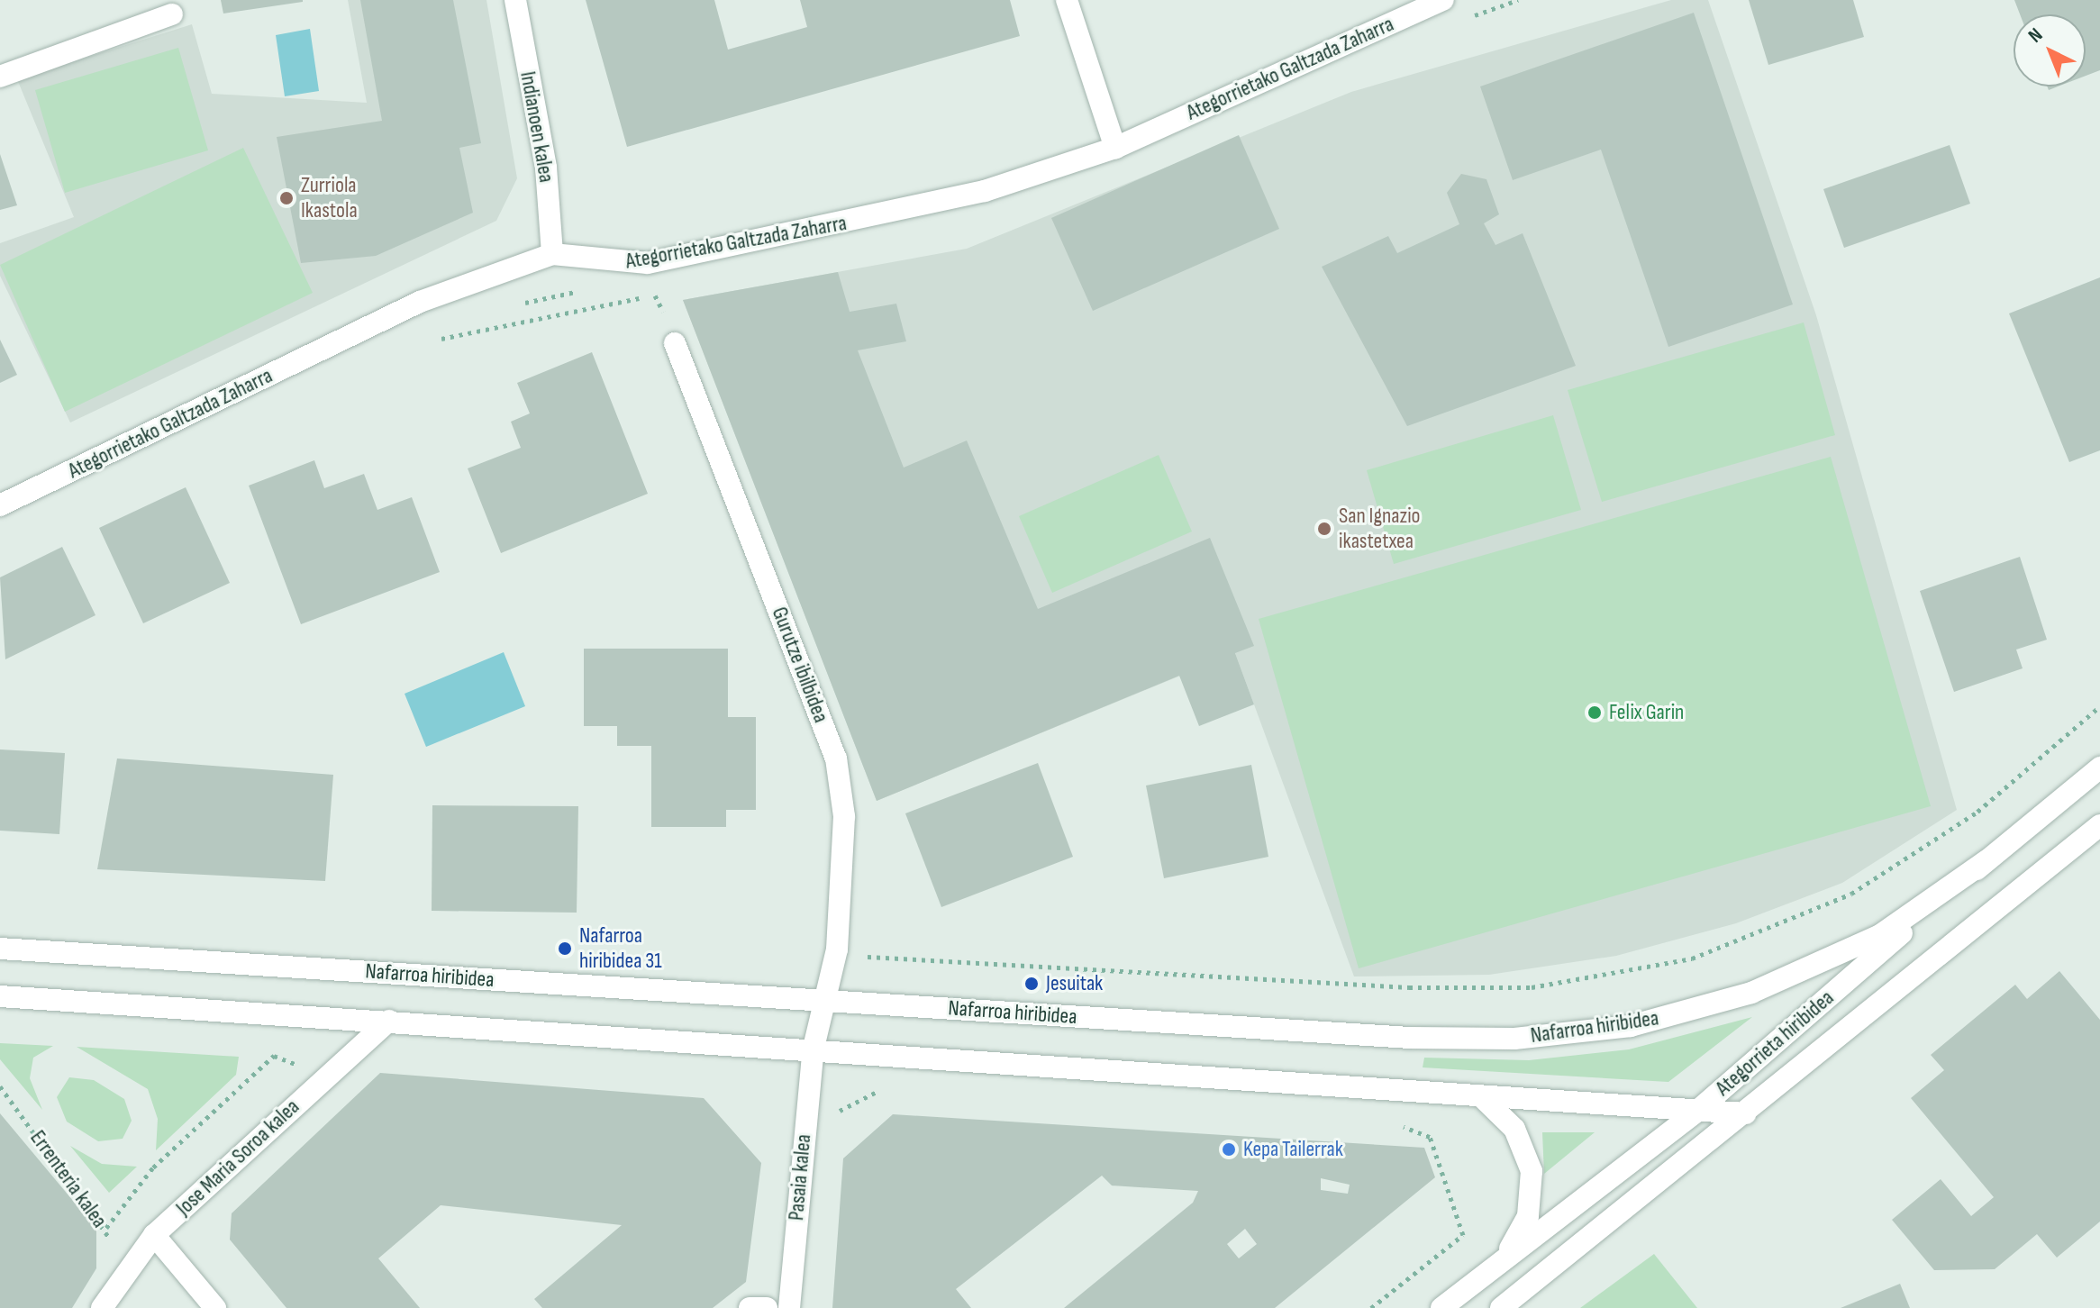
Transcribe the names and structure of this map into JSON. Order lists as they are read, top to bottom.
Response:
{
  "streets": {
    "main road": [
      "Ategorrietako Galtzada Zaharra",
      "Indianoen kalea",
      "Gurutze ibilbidea",
      "Nafarroa hiribidea",
      "Ategorrieta hiribidea",
      "Jose Maria Soroa kalea",
      "Pasaia kalea"
    ],
    "path": ["Errenteria kalea"]
  },
  "crossings": [
    ["Ategorrietako Galtzada Zaharra", "Indianoen kalea"],
    ["Gurutze ibilbidea", "Nafarroa hiribidea"],
    ["Gurutze ibilbidea", "Pasaia kalea"],
    ["Nafarroa hiribidea", "Ategorrieta hiribidea"],
    ["Nafarroa hiribidea", "Pasaia kalea"],
    ["Jose Maria Soroa kalea", "Errenteria kalea"]
  ],
  "places": [
    "Zurriola Ikastola",
    "San Ignazio ikastetxea",
    "Felix Garin",
    "Nafarroa hiribidea 31",
    "Jesuitak",
    "Kepa Tailerrak"
  ],
  "north": "top left"
}
